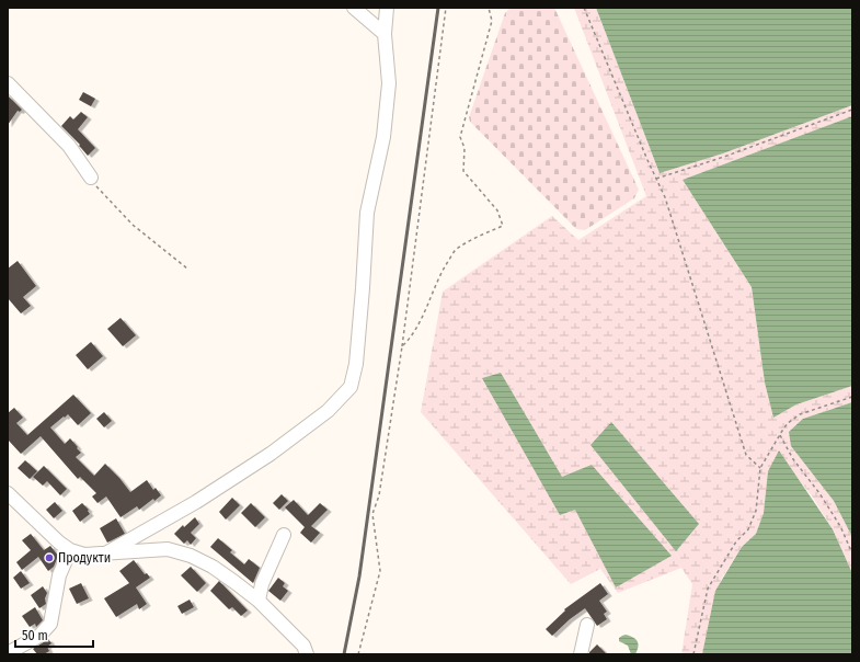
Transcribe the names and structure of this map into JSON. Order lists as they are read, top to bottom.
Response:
{
  "places": ["Продукти"],
  "scale_bar": "50 m"
}
